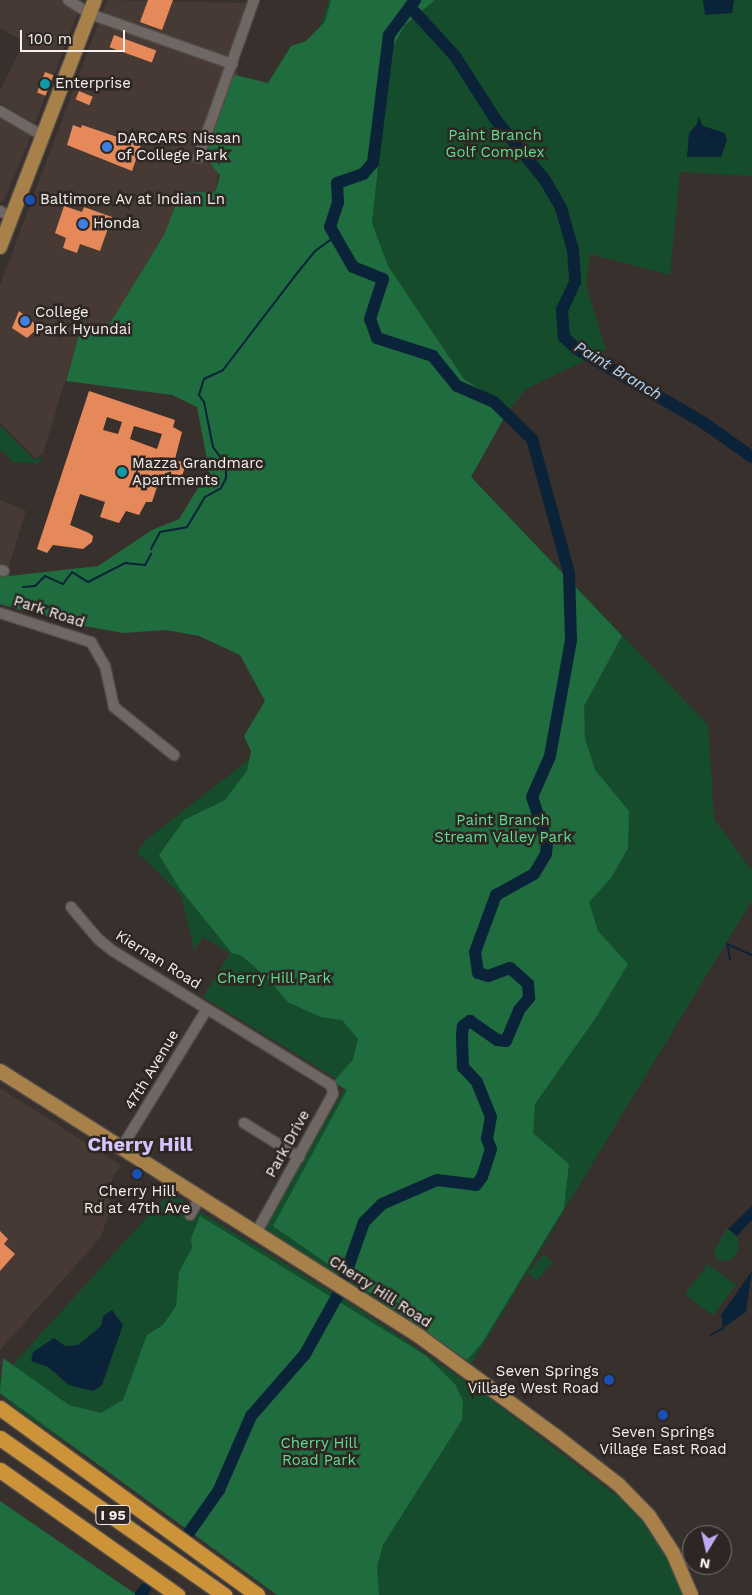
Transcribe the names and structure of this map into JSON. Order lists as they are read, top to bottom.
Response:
{
  "streets": {
    "highway": ["I 95"],
    "main road": ["Cherry Hill Road"],
    "street": [
      "Park Road",
      "Kiernan Road",
      "47th Avenue",
      "Park Drive"
    ]
  },
  "crossings": [
    ["Kiernan Road", "47th Avenue"],
    ["Kiernan Road", "Park Drive"],
    ["47th Avenue", "Cherry Hill Road"],
    ["Park Drive", "Cherry Hill Road"]
  ],
  "districts": ["Cherry Hill"],
  "water": ["Paint Branch"],
  "parks": [
    "Paint Branch Golf Complex",
    "Paint Branch Stream Valley Park",
    "Cherry Hill Park",
    "Cherry Hill Road Park"
  ],
  "places": [
    "Enterprise",
    "DARCARS Nissan of College Park",
    "Baltimore Av at Indian Ln",
    "Honda",
    "College Park Hyundai",
    "Mazza Grandmarc Apartments",
    "Cherry Hill Rd at 47th Ave",
    "Seven Springs Village West Road",
    "Seven Springs Village East Road"
  ],
  "scale_bar": "100 m",
  "north": "bottom"
}
